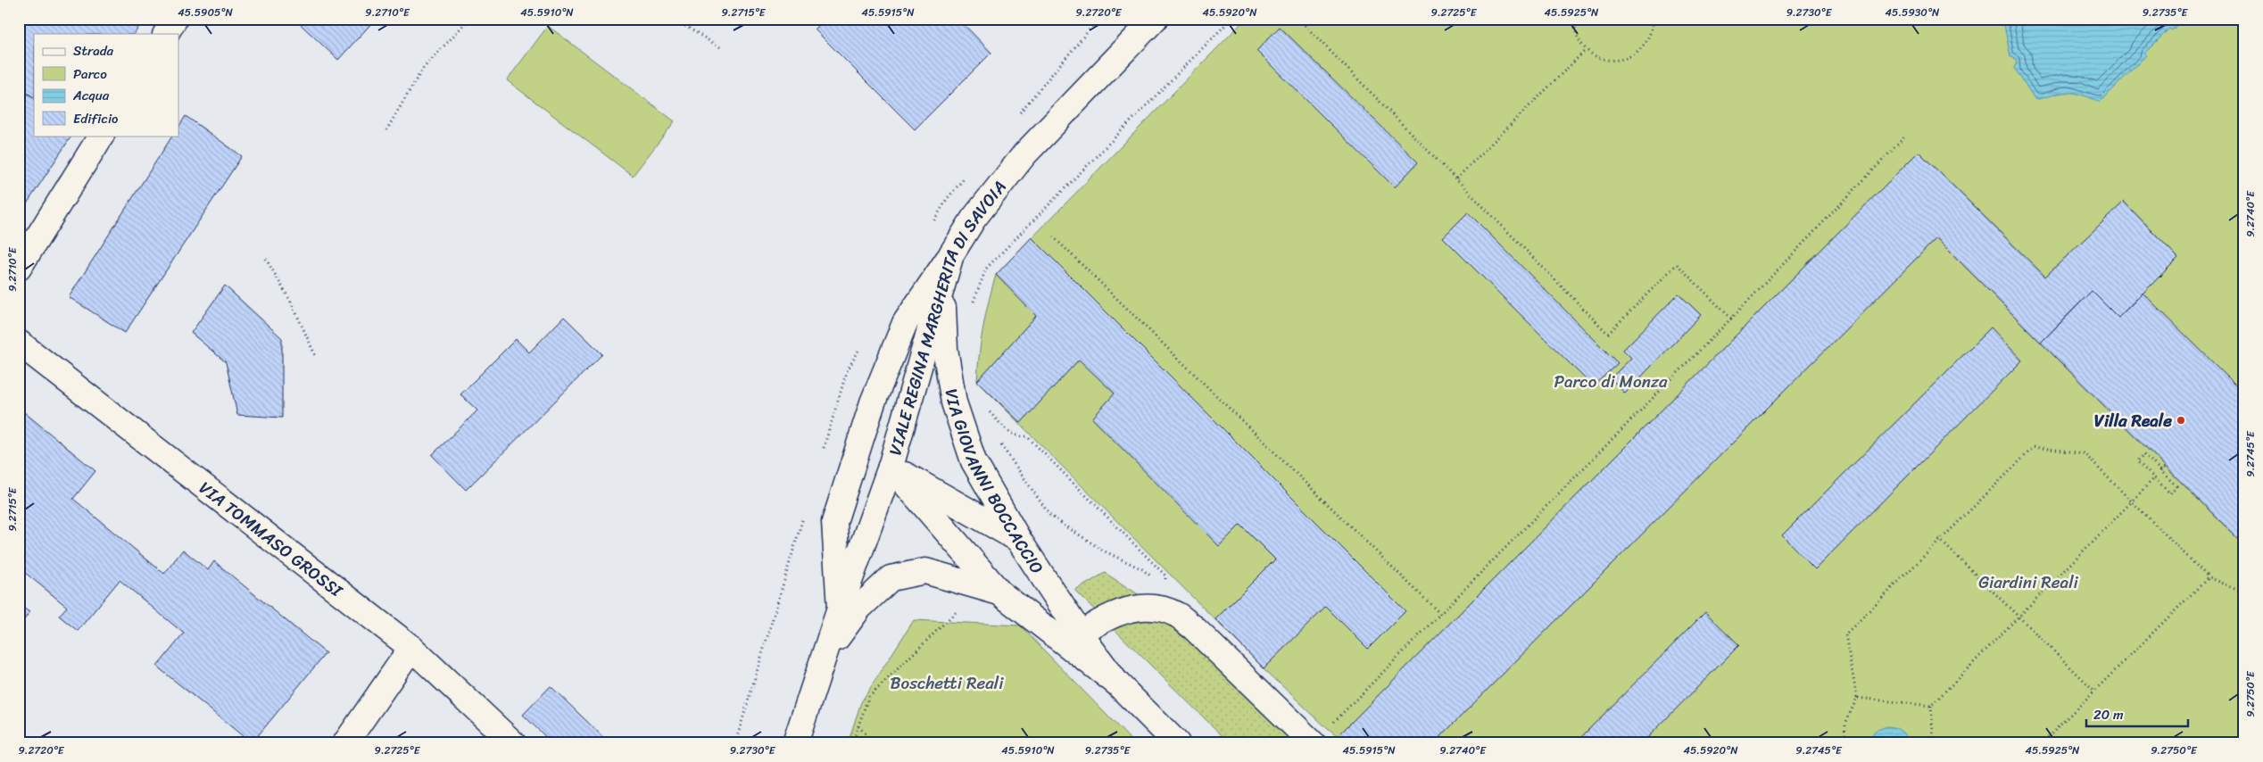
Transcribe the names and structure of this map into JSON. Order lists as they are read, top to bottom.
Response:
{
  "streets": {
    "street": ["VIALE REGINA MARGHERITA DI SAVOIA", "VIA GIOVANNI BOCCACCIO", "VIA TOMMASO GROSSI"]
  },
  "crossings": [
    ["VIALE REGINA MARGHERITA DI SAVOIA", "VIA GIOVANNI BOCCACCIO"]
  ],
  "parks": ["Parco di Monza", "Giardini Reali", "Boschetti Reali"],
  "places": ["Villa Reale"],
  "legend": [
    "Strada",
    "Parco",
    "Acqua",
    "Edificio"
  ],
  "scale_bar": "20 m",
  "coordinates": [
    "45.5905°N",
    "9.2710°E",
    "45.5910°N",
    "9.2715°E",
    "45.5915°N",
    "9.2720°E",
    "45.5920°N",
    "9.2725°E",
    "45.5925°N",
    "9.2730°E",
    "45.5930°N",
    "9.2735°E",
    "9.2740°E",
    "9.2745°E",
    "9.2750°E"
  ]
}
